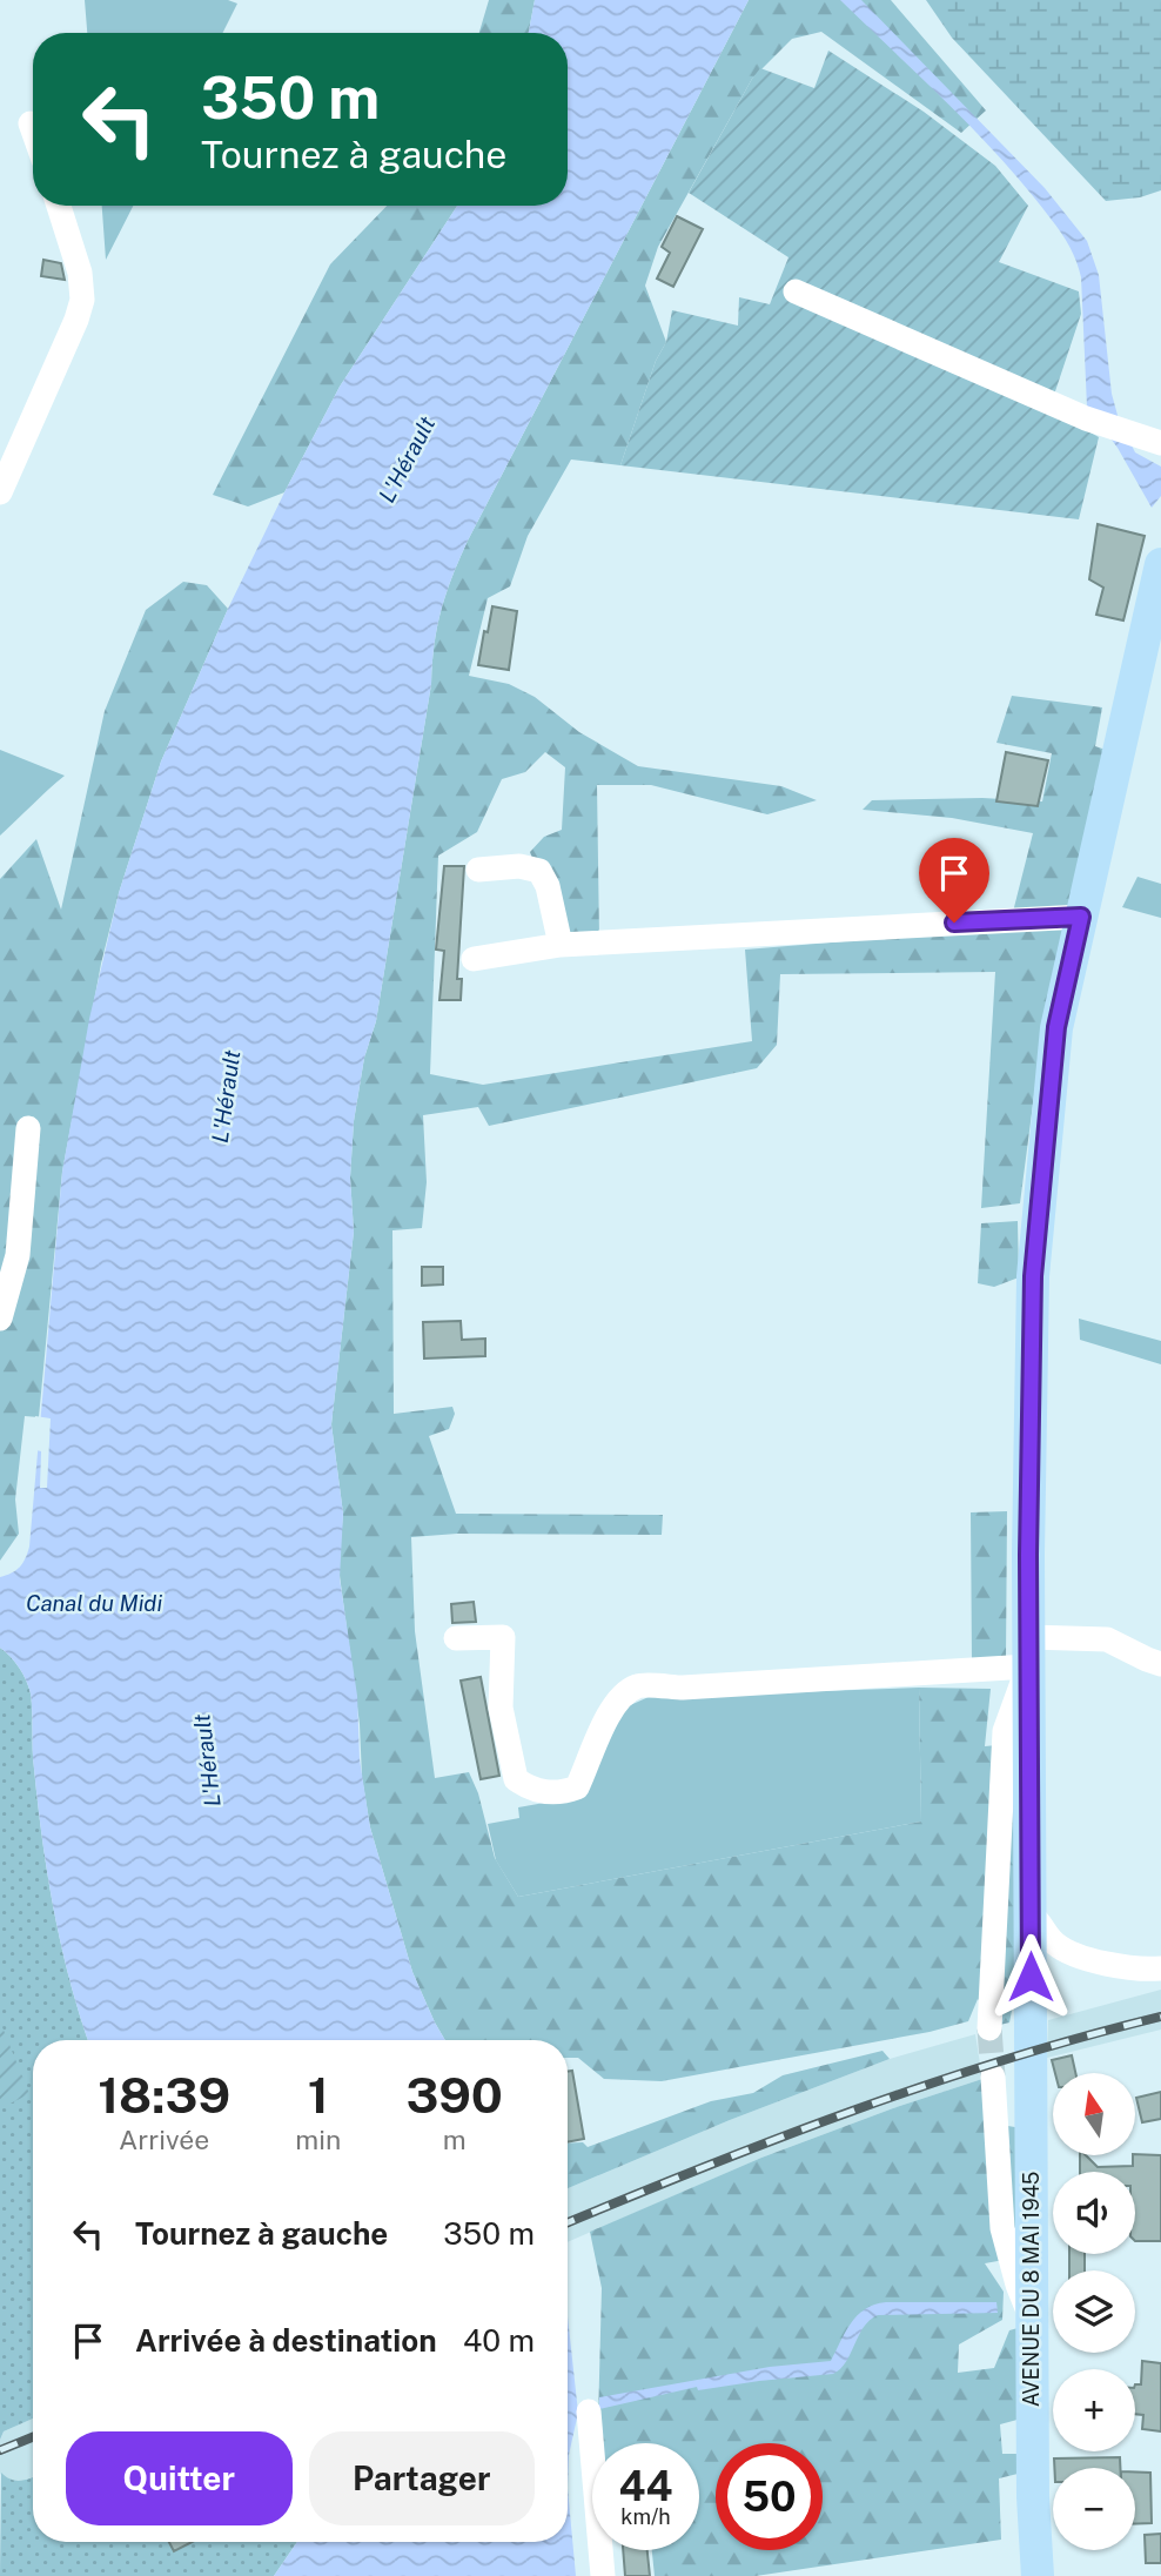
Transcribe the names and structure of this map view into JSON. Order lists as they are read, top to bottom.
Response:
{
  "streets": {
    "main road": ["AVENUE DU 8 MAI 1945"]
  },
  "water": ["L'Hérault", "Canal du Midi"],
  "north": "top",
  "page": {
    "turn": ["350 m", "Tournez à gauche"],
    "eta": [
      "18:39",
      "Arrivée",
      "1",
      "min",
      "390",
      "m"
    ],
    "map_buttons": ["+", "−"],
    "list": [
      {
        "name": "Tournez à gauche",
        "value": "350 m"
      },
      {
        "name": "Arrivée à destination",
        "value": "40 m"
      }
    ],
    "buttons": ["Quitter", "Partager"],
    "speed": "44 km/h",
    "limit": "50"
  }
}
